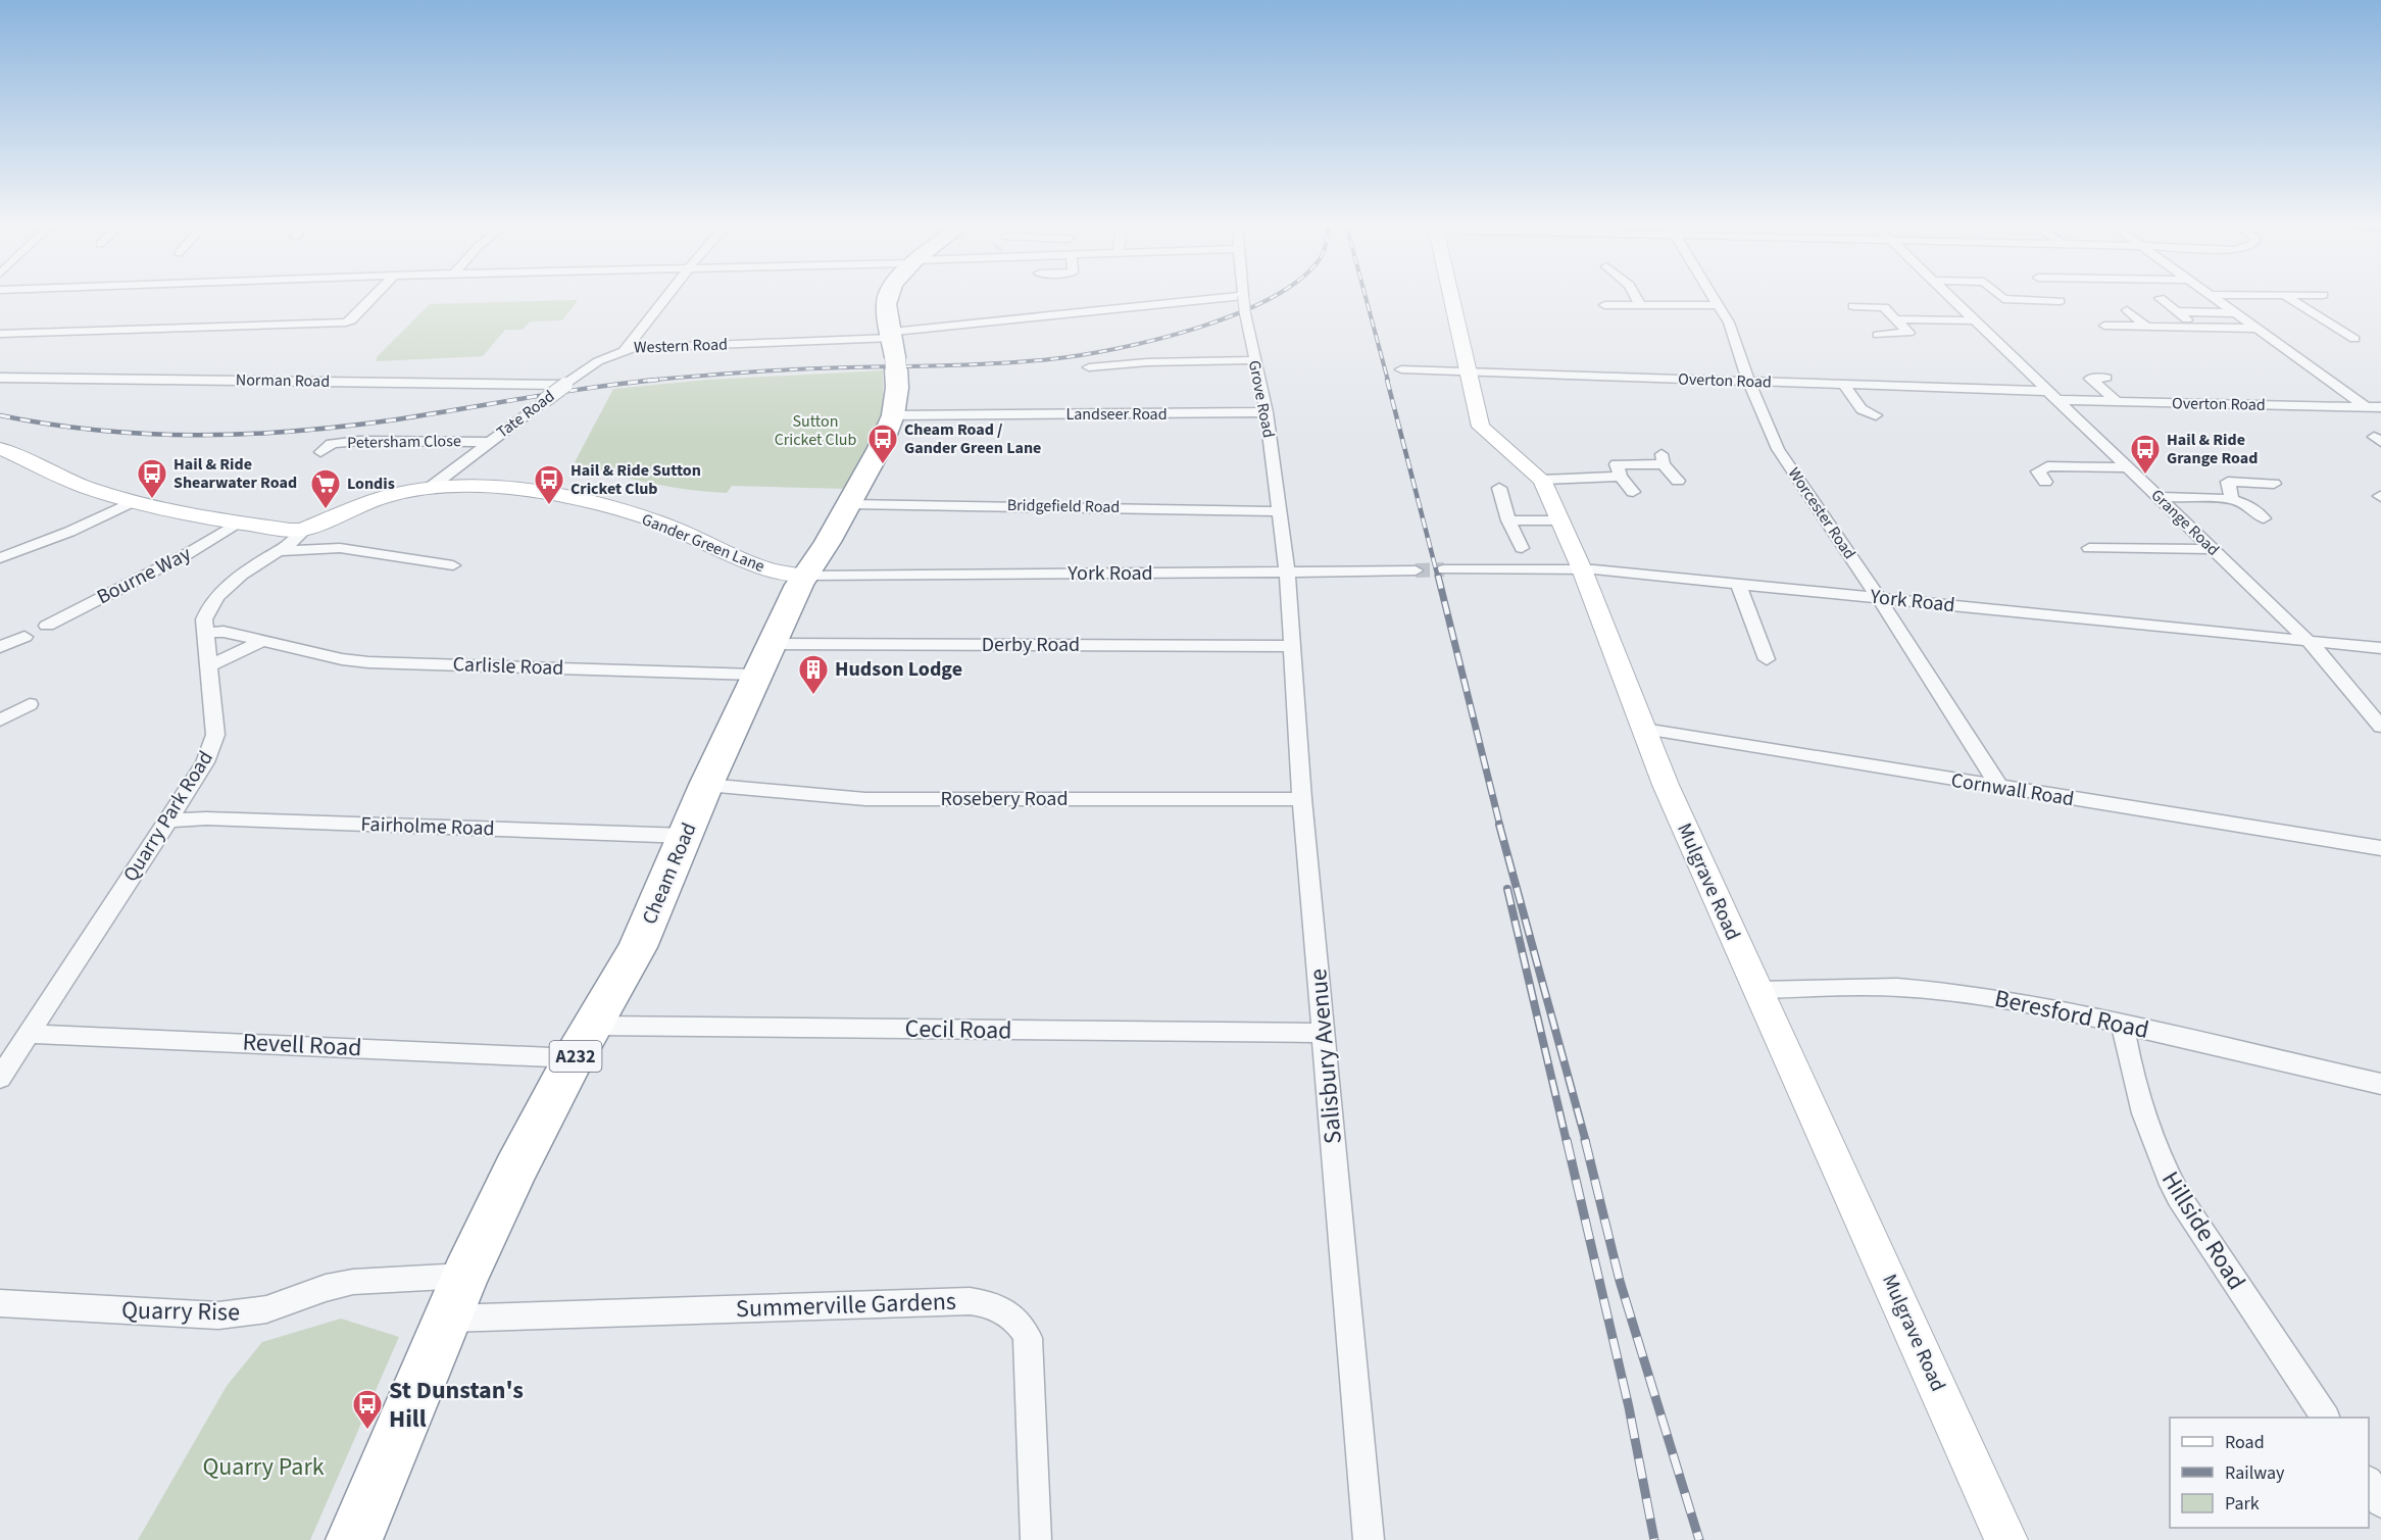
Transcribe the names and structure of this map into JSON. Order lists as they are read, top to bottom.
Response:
{
  "streets": {
    "highway": ["Cheam Road", "A232"],
    "street": [
      "Western Road",
      "Norman Road",
      "Overton Road",
      "Grove Road",
      "Tate Road",
      "Landseer Road",
      "Petersham Close",
      "Bridgefield Road",
      "Worcester Road",
      "Grange Road",
      "Gander Green Lane",
      "York Road",
      "Bourne Way",
      "Derby Road",
      "Carlisle Road",
      "Cornwall Road",
      "Rosebery Road",
      "Quarry Park Road",
      "Fairholme Road",
      "Mulgrave Road",
      "Beresford Road",
      "Cecil Road",
      "Revell Road",
      "Salisbury Avenue",
      "Hillside Road",
      "Summerville Gardens",
      "Quarry Rise"
    ]
  },
  "crossings": [
    ["Western Road", "Tate Road"],
    ["Western Road", "Cheam Road"],
    ["Norman Road", "Tate Road"],
    ["Overton Road", "Worcester Road"],
    ["Overton Road", "Grange Road"],
    ["Overton Road", "Mulgrave Road"],
    ["Grove Road", "Landseer Road"],
    ["Grove Road", "Bridgefield Road"],
    ["Grove Road", "York Road"],
    ["Grove Road", "Salisbury Avenue"],
    ["Tate Road", "Petersham Close"],
    ["Tate Road", "Gander Green Lane"],
    ["Landseer Road", "Cheam Road"],
    ["Bridgefield Road", "Cheam Road"],
    ["Worcester Road", "York Road"],
    ["Worcester Road", "Cornwall Road"],
    ["Grange Road", "York Road"],
    ["Gander Green Lane", "York Road"],
    ["Gander Green Lane", "Bourne Way"],
    ["Gander Green Lane", "Quarry Park Road"],
    ["Gander Green Lane", "Cheam Road"],
    ["York Road", "Cheam Road"],
    ["York Road", "Mulgrave Road"],
    ["York Road", "Salisbury Avenue"],
    ["Derby Road", "Carlisle Road"],
    ["Derby Road", "Cheam Road"],
    ["Derby Road", "Salisbury Avenue"],
    ["Carlisle Road", "Quarry Park Road"],
    ["Carlisle Road", "Cheam Road"],
    ["Cornwall Road", "Mulgrave Road"],
    ["Rosebery Road", "Cheam Road"],
    ["Rosebery Road", "Salisbury Avenue"],
    ["Quarry Park Road", "Fairholme Road"],
    ["Quarry Park Road", "Revell Road"],
    ["Fairholme Road", "Cheam Road"],
    ["Cheam Road", "Cecil Road"],
    ["Cheam Road", "Revell Road"],
    ["Cheam Road", "Summerville Gardens"],
    ["Cheam Road", "Quarry Rise"],
    ["Mulgrave Road", "Beresford Road"],
    ["Beresford Road", "Hillside Road"],
    ["Cecil Road", "Revell Road"],
    ["Cecil Road", "Salisbury Avenue"]
  ],
  "parks": ["Sutton Cricket Club", "Quarry Park"],
  "places": {
    "bus stop": [
      "Cheam Road / Gander Green Lane",
      "Hail & Ride Grange Road",
      "Hail & Ride Shearwater Road",
      "Hail & Ride Sutton Cricket Club",
      "St Dunstan's Hill"
    ],
    "supermarket": ["Londis"],
    "building": ["Hudson Lodge"]
  },
  "legend": ["Road", "Railway", "Park"]
}
